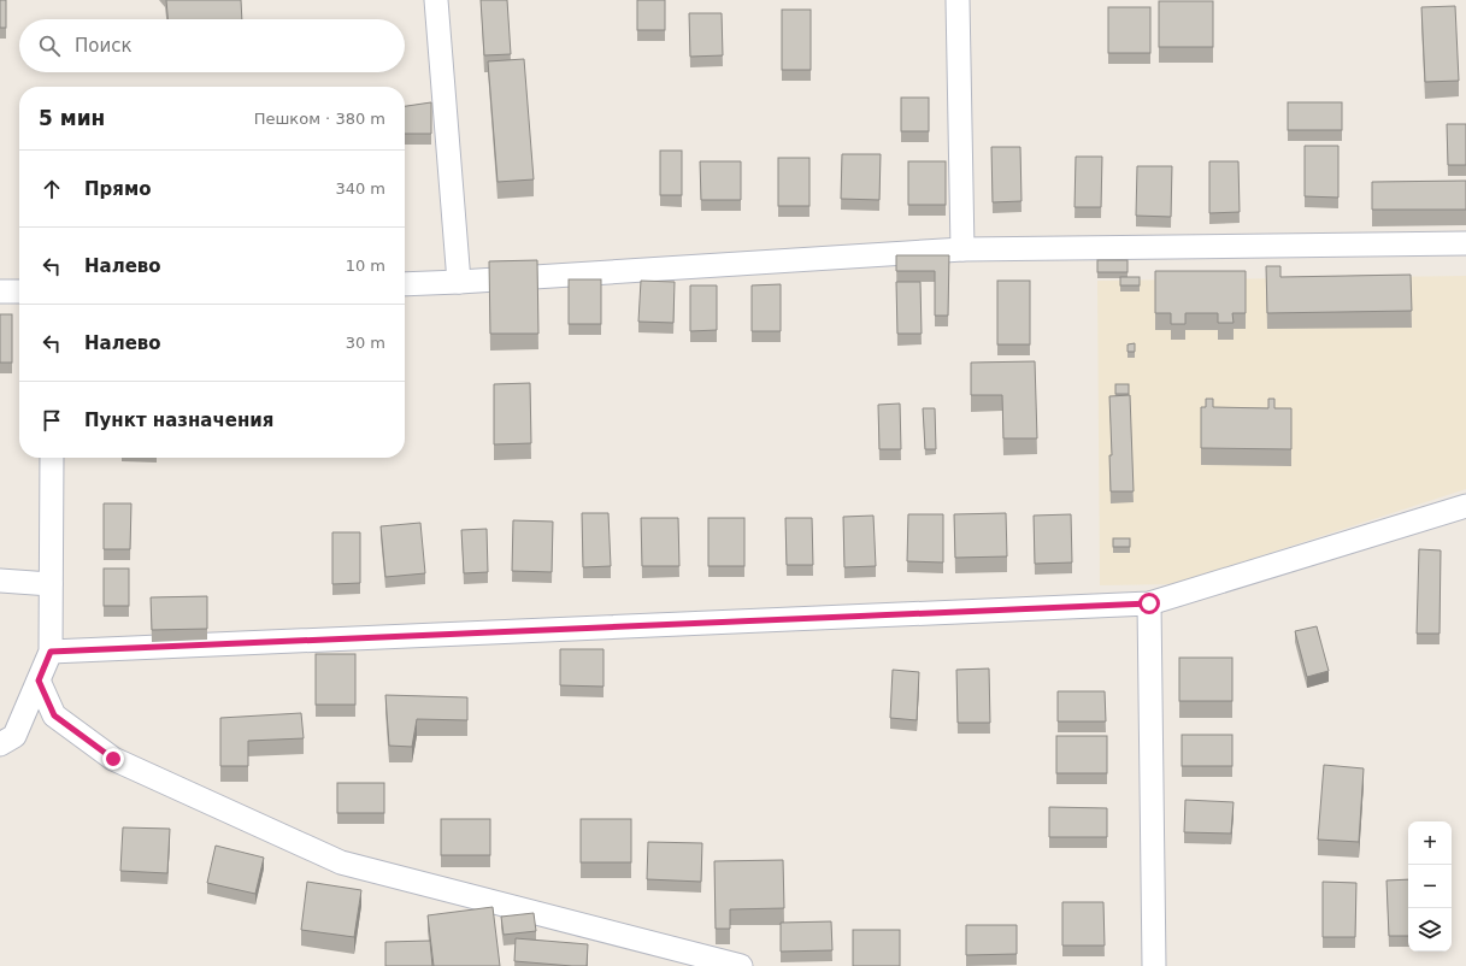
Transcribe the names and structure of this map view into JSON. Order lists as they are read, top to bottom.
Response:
{
  "page": {
    "search": "Поиск",
    "heading": ["5 мин", "Пешком · 380 m"],
    "list": [
      ["Прямо", "340 m"],
      ["Налево", "10 m"],
      ["Налево", "30 m"],
      "Пункт назначения"
    ],
    "map_buttons": ["+", "−"]
  }
}
